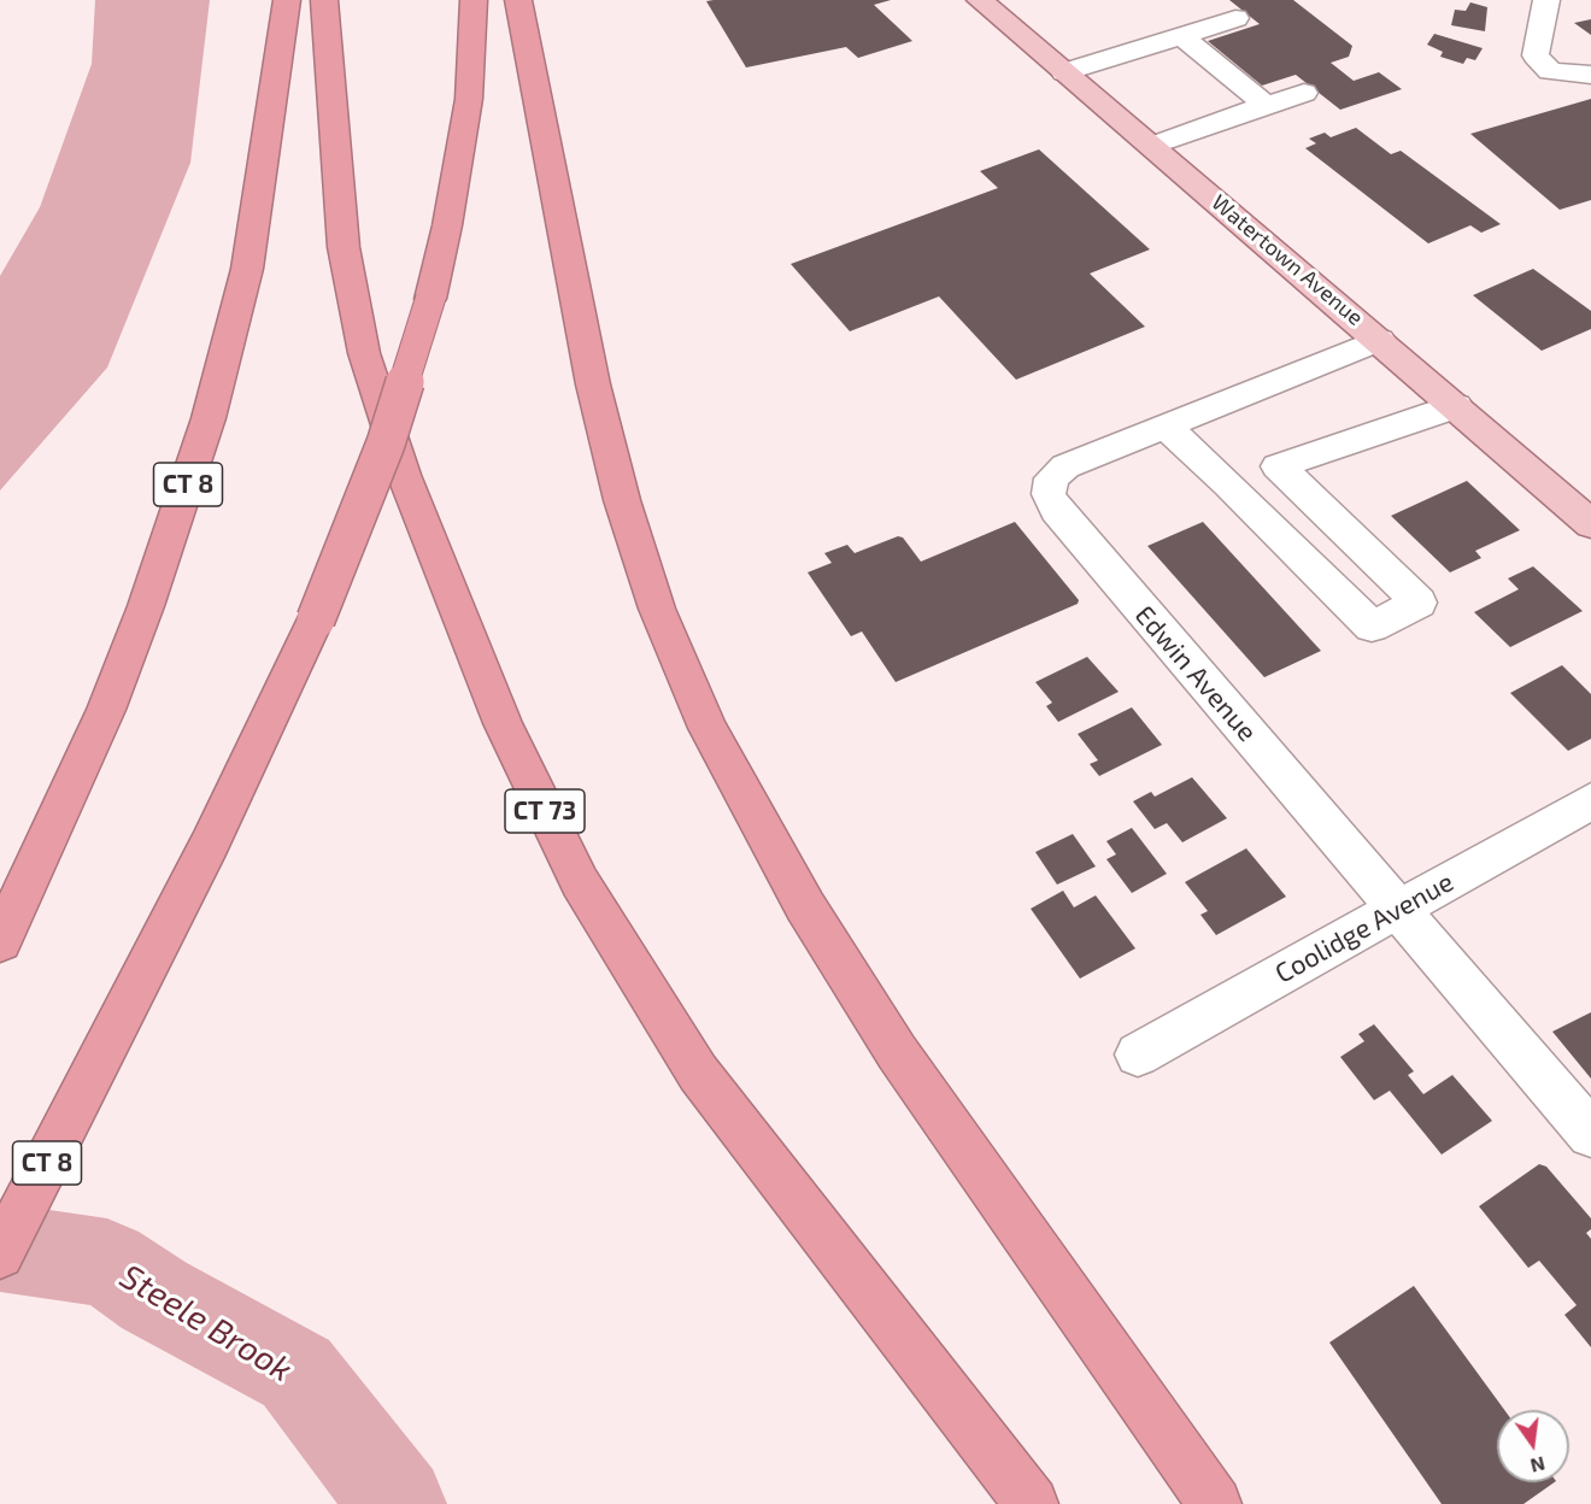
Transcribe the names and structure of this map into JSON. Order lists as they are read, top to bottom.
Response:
{
  "streets": {
    "highway": ["CT 8", "CT 73"],
    "main road": ["Watertown Avenue"],
    "street": ["Edwin Avenue", "Coolidge Avenue"]
  },
  "crossings": [
    ["Watertown Avenue", "Edwin Avenue"],
    ["Edwin Avenue", "Coolidge Avenue"]
  ],
  "water": ["Steele Brook"],
  "north": "bottom"
}
